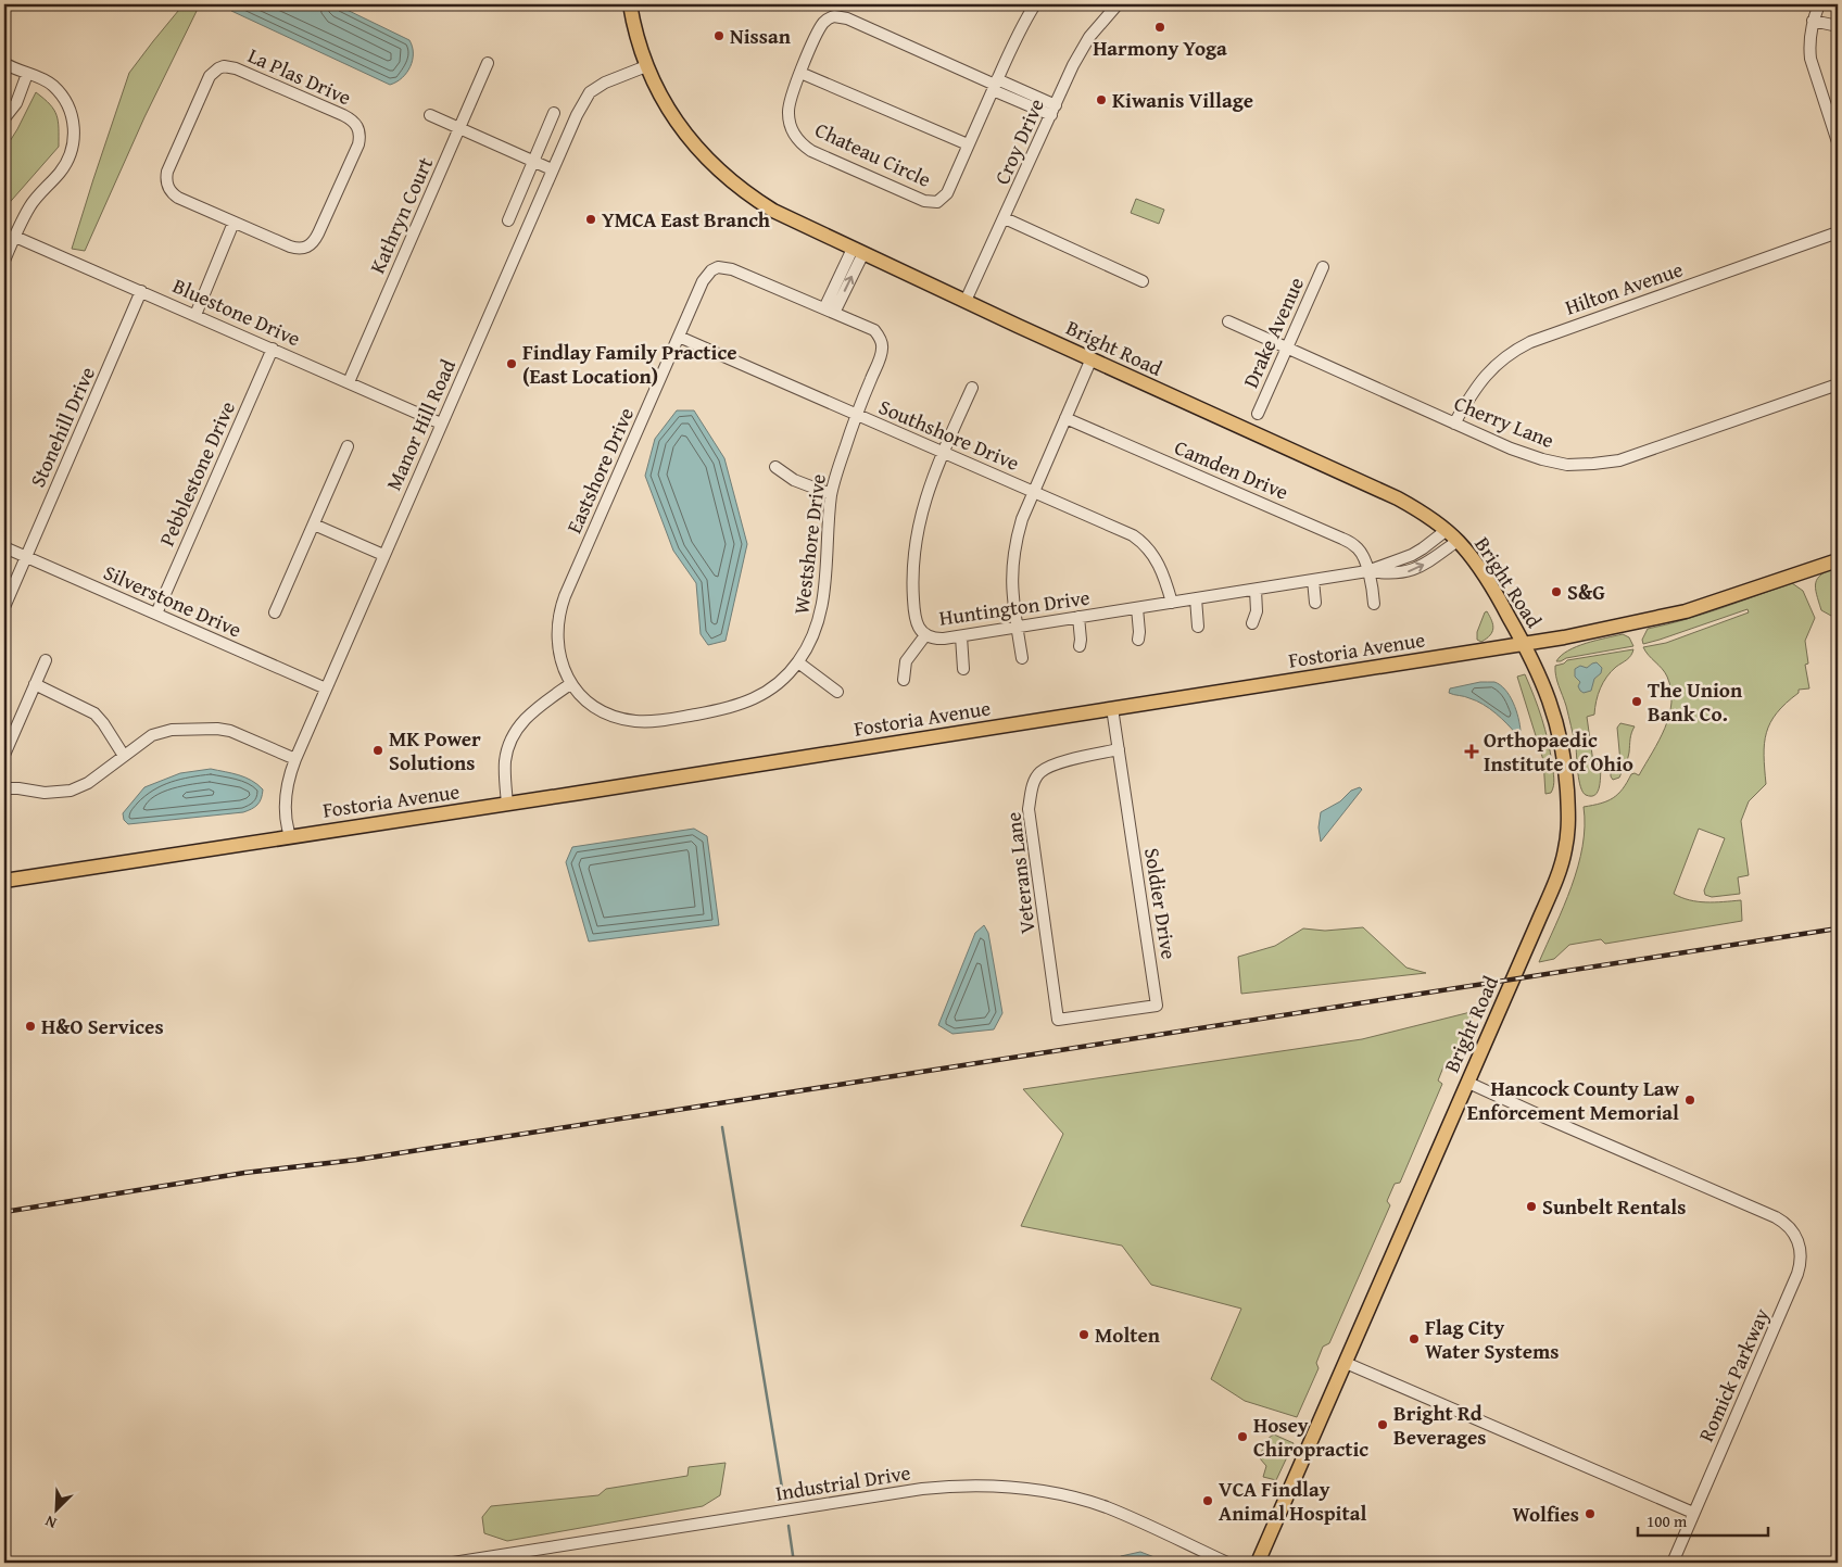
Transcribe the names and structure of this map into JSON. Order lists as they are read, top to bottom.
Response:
{
  "streets": {
    "main road": ["Bright Road", "Fostoria Avenue"],
    "street": [
      "La Plas Drive",
      "Croy Drive",
      "Chateau Circle",
      "Kathryn Court",
      "Hilton Avenue",
      "Bluestone Drive",
      "Drake Avenue",
      "Cherry Lane",
      "Manor Hill Road",
      "Stonehill Drive",
      "Southshore Drive",
      "Camden Drive",
      "Eastshore Drive",
      "Pebblestone Drive",
      "Westshore Drive",
      "Silverstone Drive",
      "Huntington Drive",
      "Veterans Lane",
      "Soldier Drive",
      "Romick Parkway",
      "Industrial Drive"
    ]
  },
  "crossings": [
    ["Croy Drive", "Bright Road"],
    ["Kathryn Court", "Bluestone Drive"],
    ["Hilton Avenue", "Cherry Lane"],
    ["Bluestone Drive", "Manor Hill Road"],
    ["Bluestone Drive", "Stonehill Drive"],
    ["Bluestone Drive", "Pebblestone Drive"],
    ["Drake Avenue", "Cherry Lane"],
    ["Bright Road", "Manor Hill Road"],
    ["Bright Road", "Huntington Drive"],
    ["Bright Road", "Fostoria Avenue"],
    ["Bright Road", "Romick Parkway"],
    ["Manor Hill Road", "Silverstone Drive"],
    ["Manor Hill Road", "Fostoria Avenue"],
    ["Stonehill Drive", "Silverstone Drive"],
    ["Southshore Drive", "Eastshore Drive"],
    ["Southshore Drive", "Westshore Drive"],
    ["Southshore Drive", "Huntington Drive"],
    ["Camden Drive", "Huntington Drive"],
    ["Eastshore Drive", "Westshore Drive"],
    ["Pebblestone Drive", "Silverstone Drive"],
    ["Fostoria Avenue", "Soldier Drive"],
    ["Veterans Lane", "Soldier Drive"]
  ],
  "places": {
    "other": [
      "Harmony Yoga",
      "Nissan",
      "Kiwanis Village",
      "YMCA East Branch",
      "Findlay Family Practice (East Location)",
      "S&G",
      "The Union Bank Co.",
      "MK Power Solutions",
      "H&O Services",
      "Hancock County Law Enforcement Memorial",
      "Sunbelt Rentals",
      "Molten",
      "Flag City Water Systems",
      "Bright Rd Beverages",
      "Hosey Chiropractic",
      "VCA Findlay Animal Hospital",
      "Wolfies"
    ],
    "health": ["Orthopaedic Institute of Ohio"]
  },
  "scale_bar": "100 m",
  "north": "bottom left"
}
